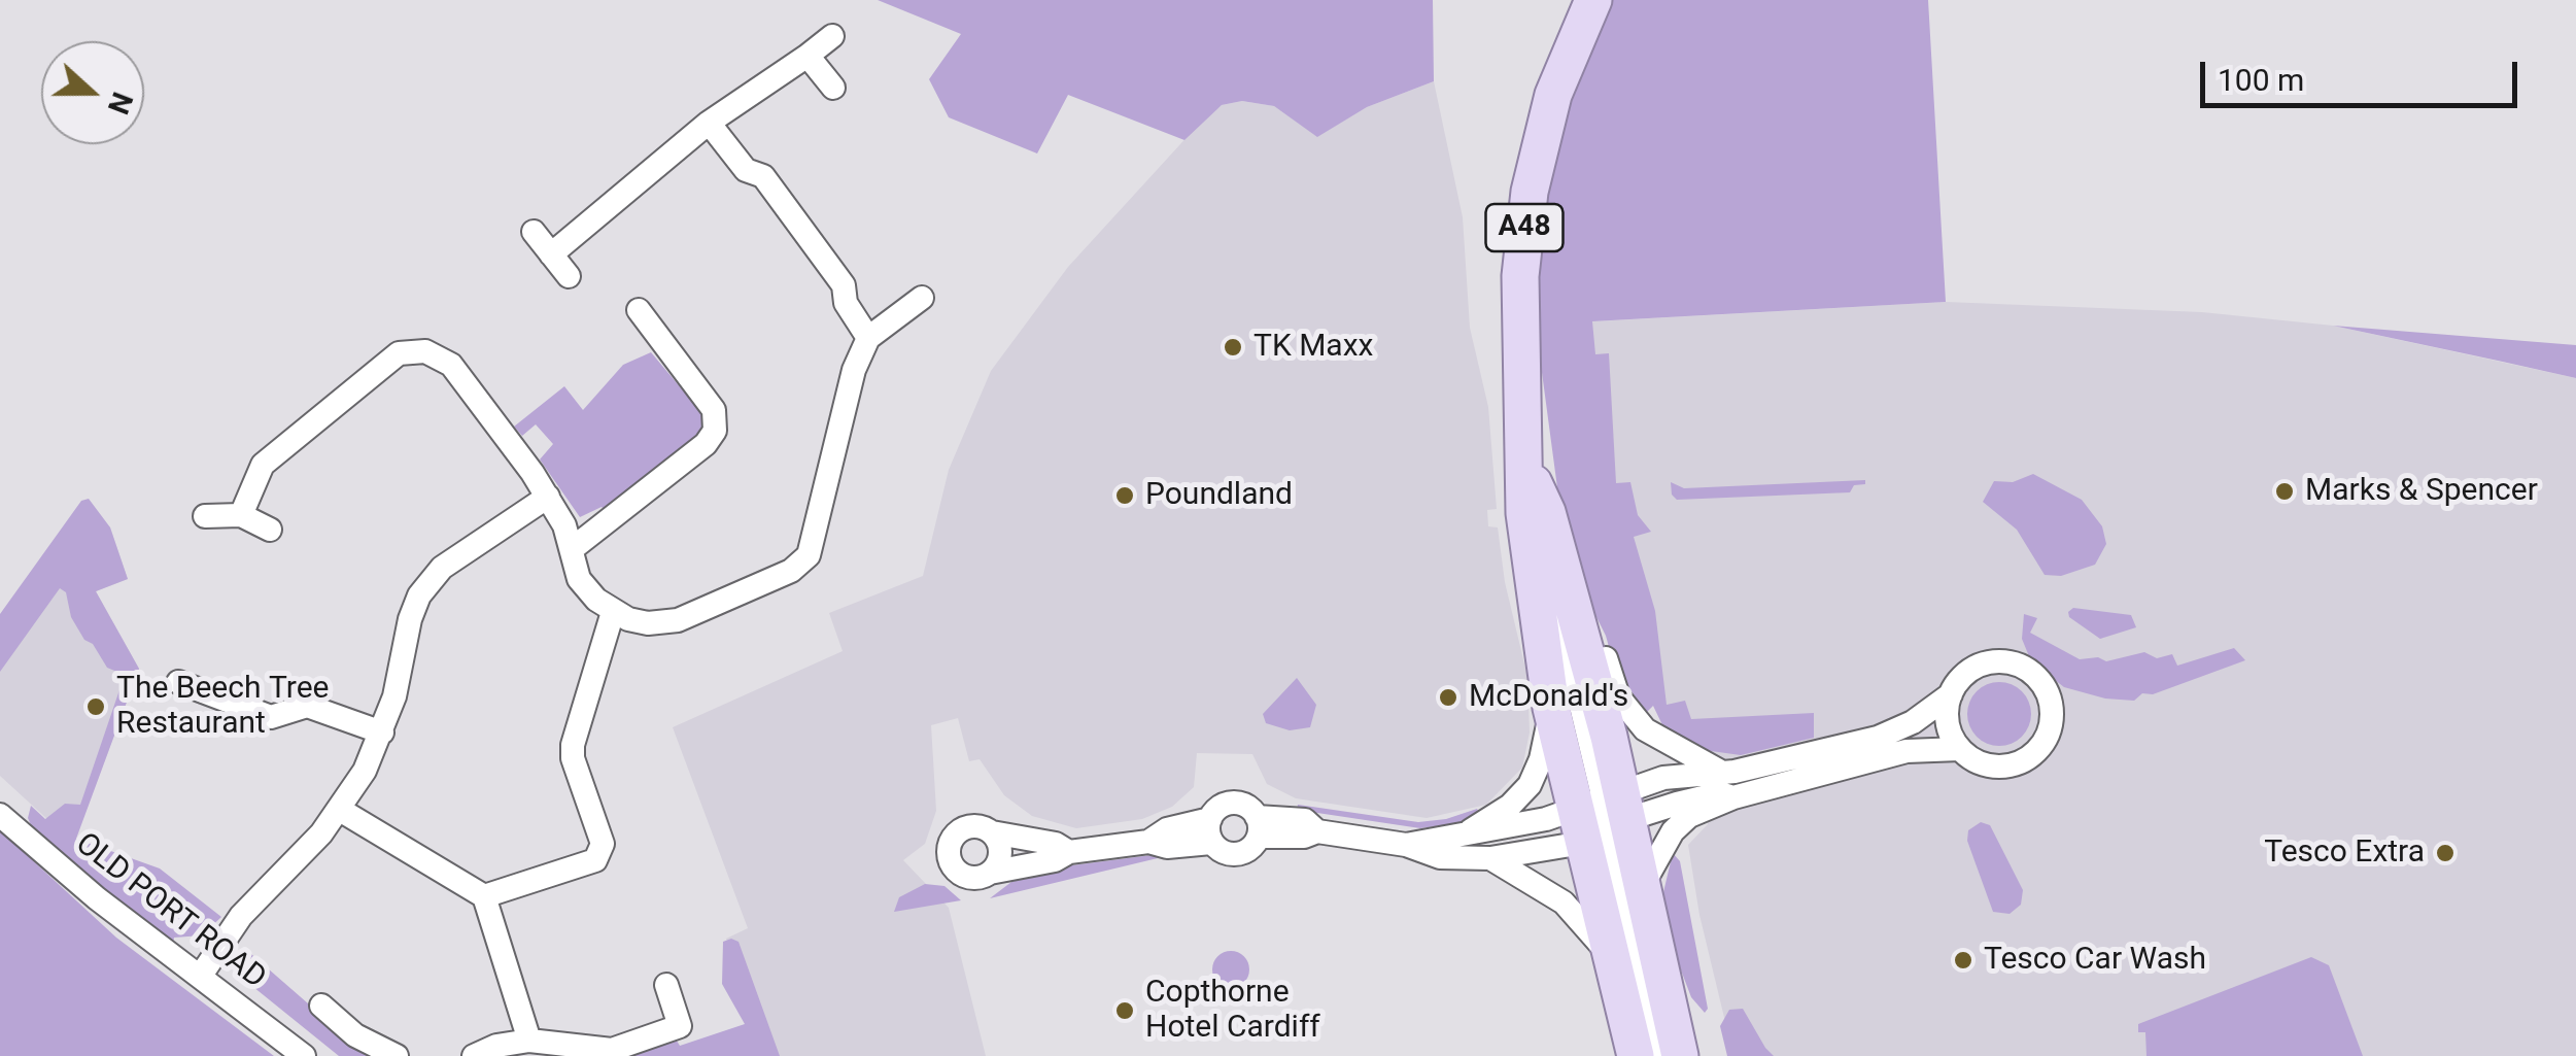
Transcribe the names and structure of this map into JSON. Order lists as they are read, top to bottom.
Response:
{
  "streets": {
    "main road": ["A48"],
    "street": ["OLD PORT ROAD"]
  },
  "places": [
    "TK Maxx",
    "Marks & Spencer",
    "Poundland",
    "McDonald's",
    "The Beech Tree Restaurant",
    "Tesco Extra",
    "Tesco Car Wash",
    "Copthorne Hotel Cardiff"
  ],
  "scale_bar": "100 m",
  "north": "right"
}
